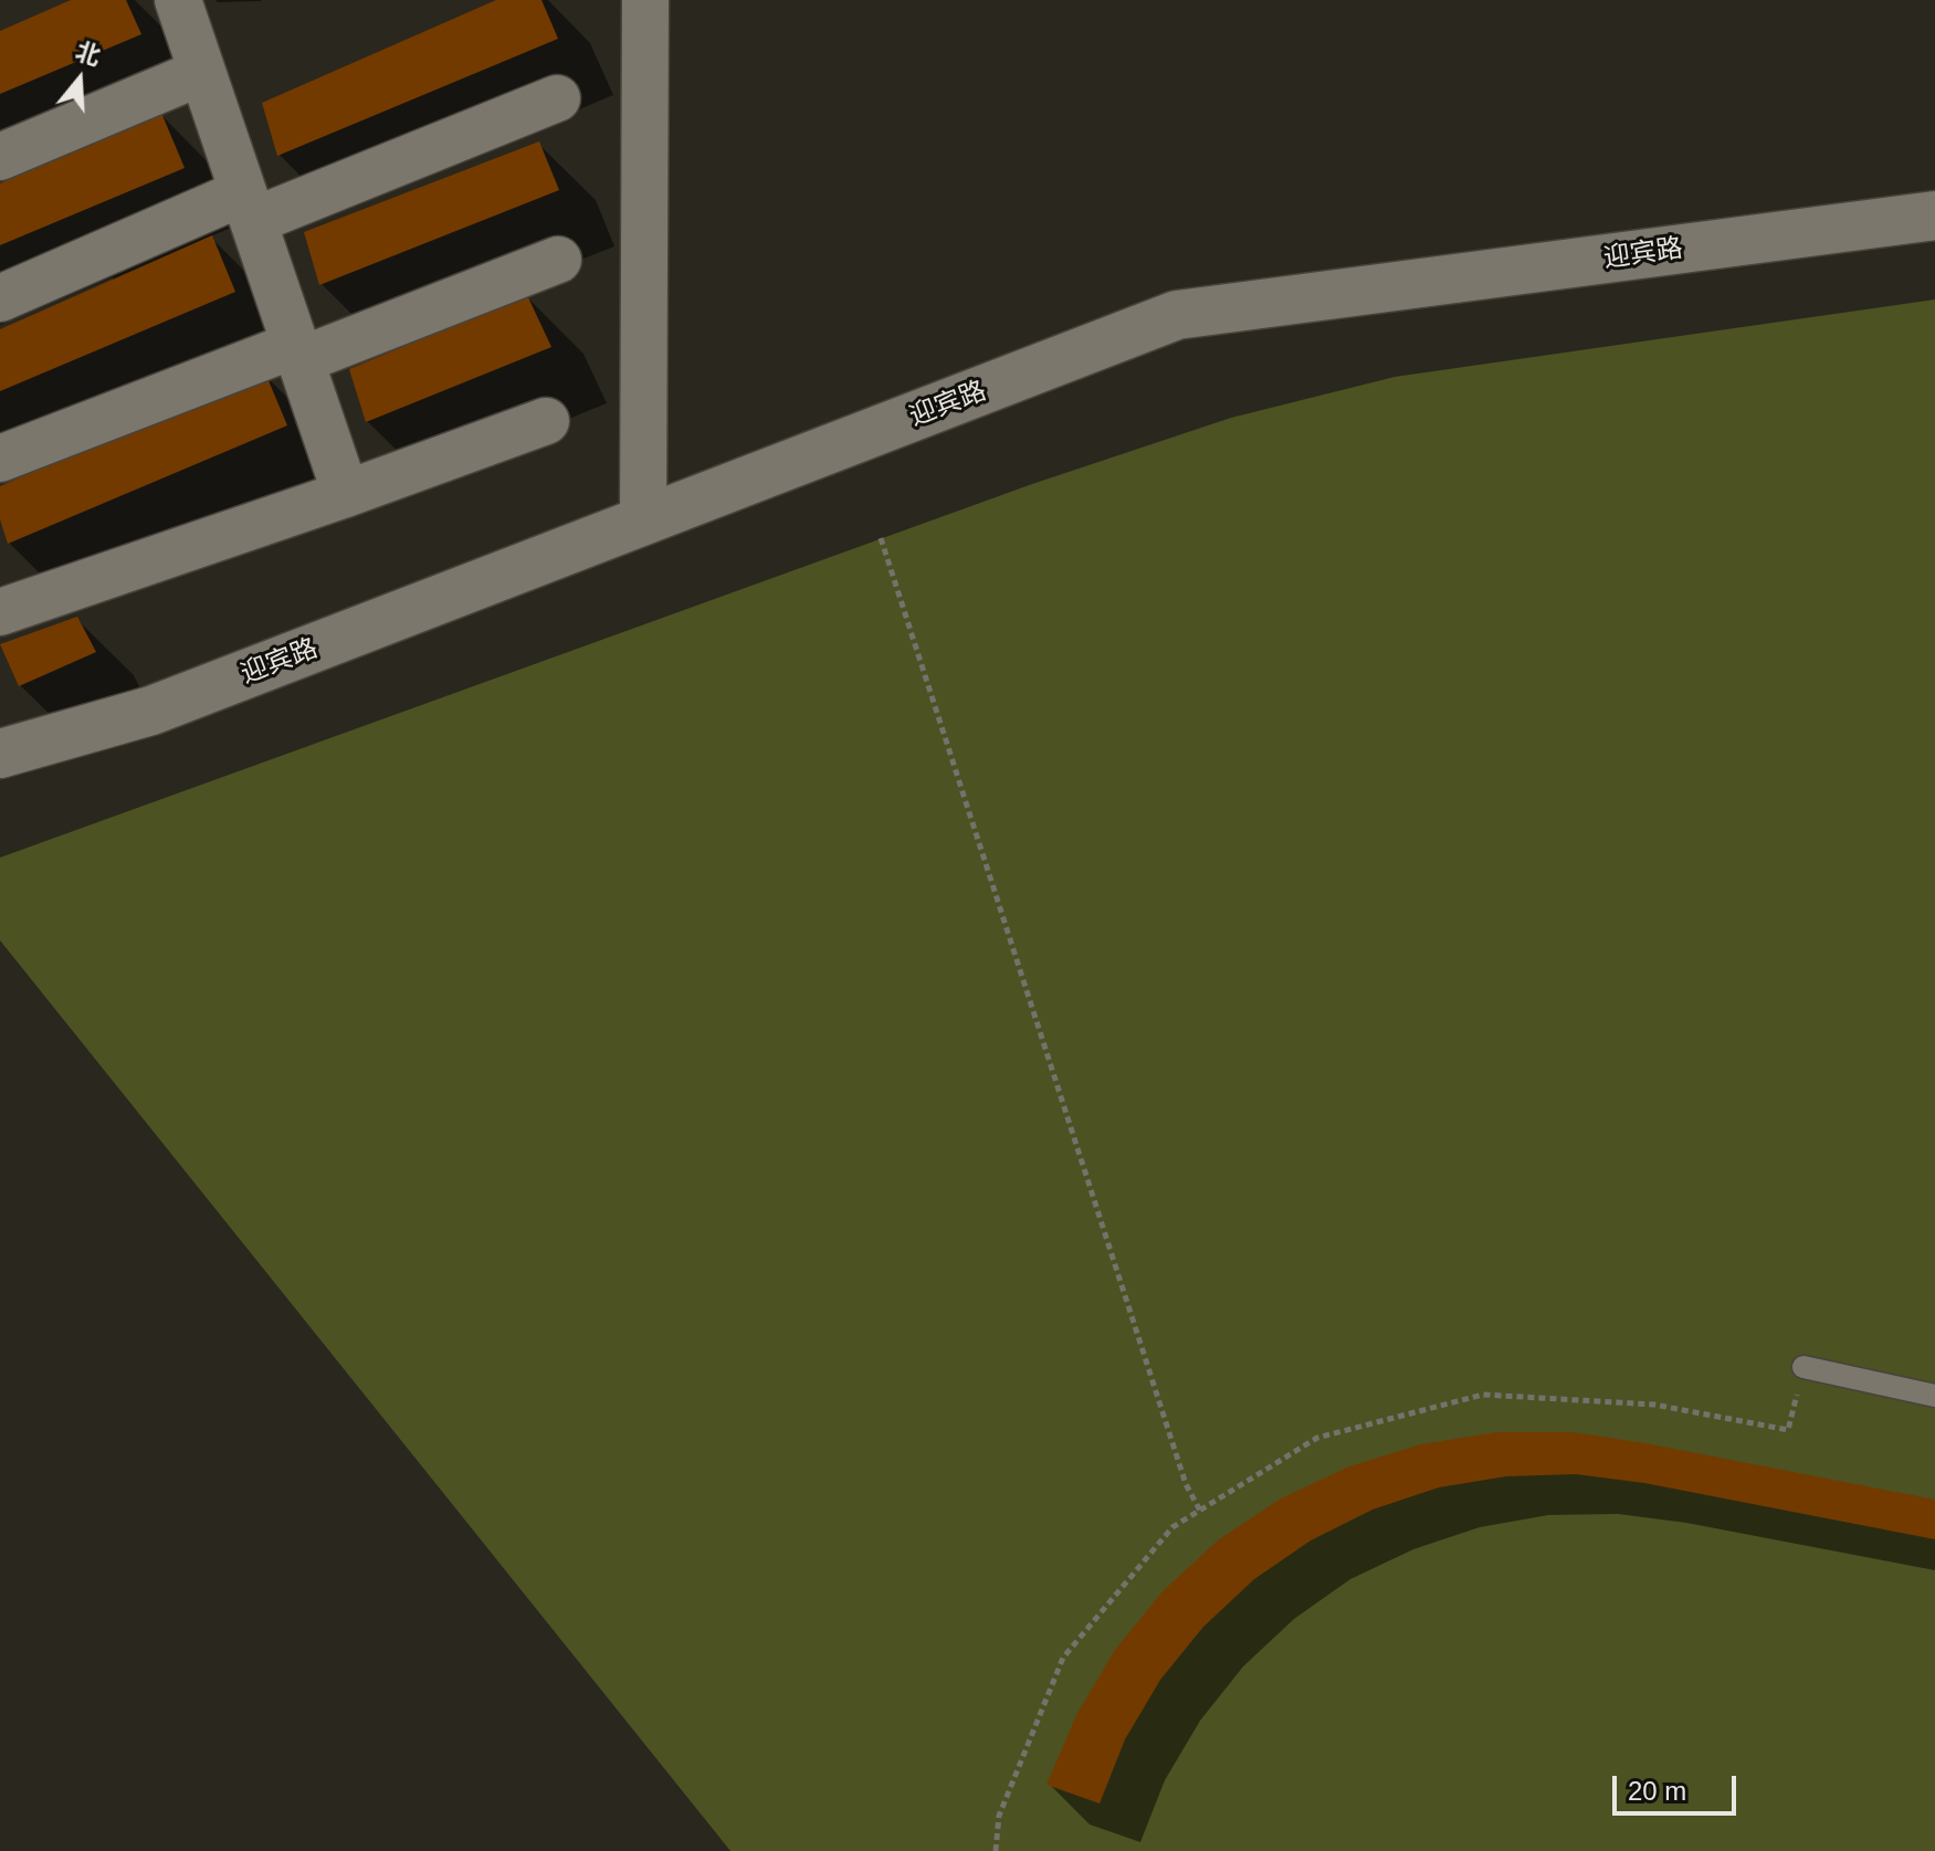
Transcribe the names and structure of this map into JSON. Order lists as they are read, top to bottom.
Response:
{
  "streets": {
    "street": ["迎宾路"]
  },
  "scale_bar": "20 m",
  "north": "top"
}
